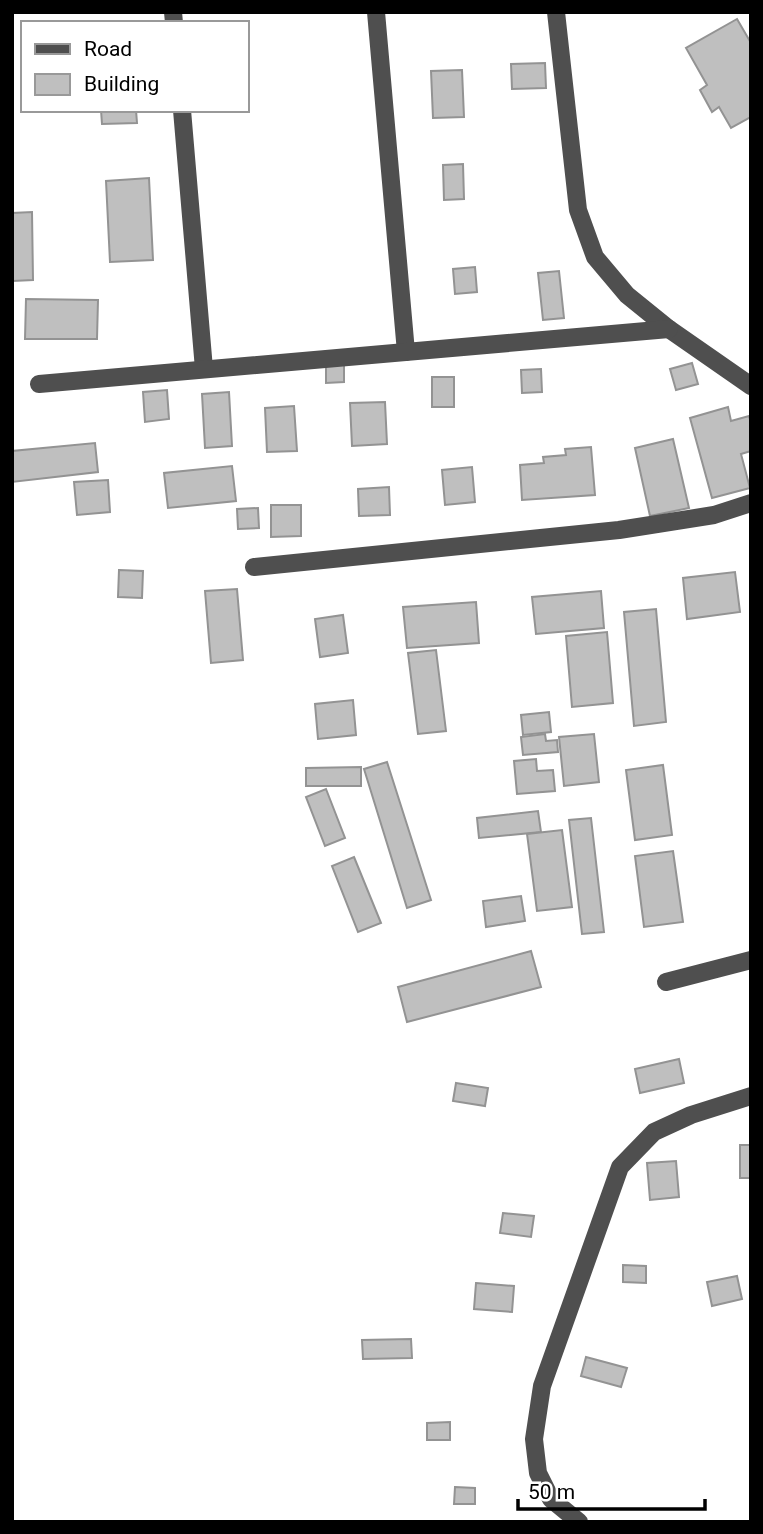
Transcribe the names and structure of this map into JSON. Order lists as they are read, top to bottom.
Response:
{
  "legend": ["Road", "Building"],
  "scale_bar": "50 m"
}
